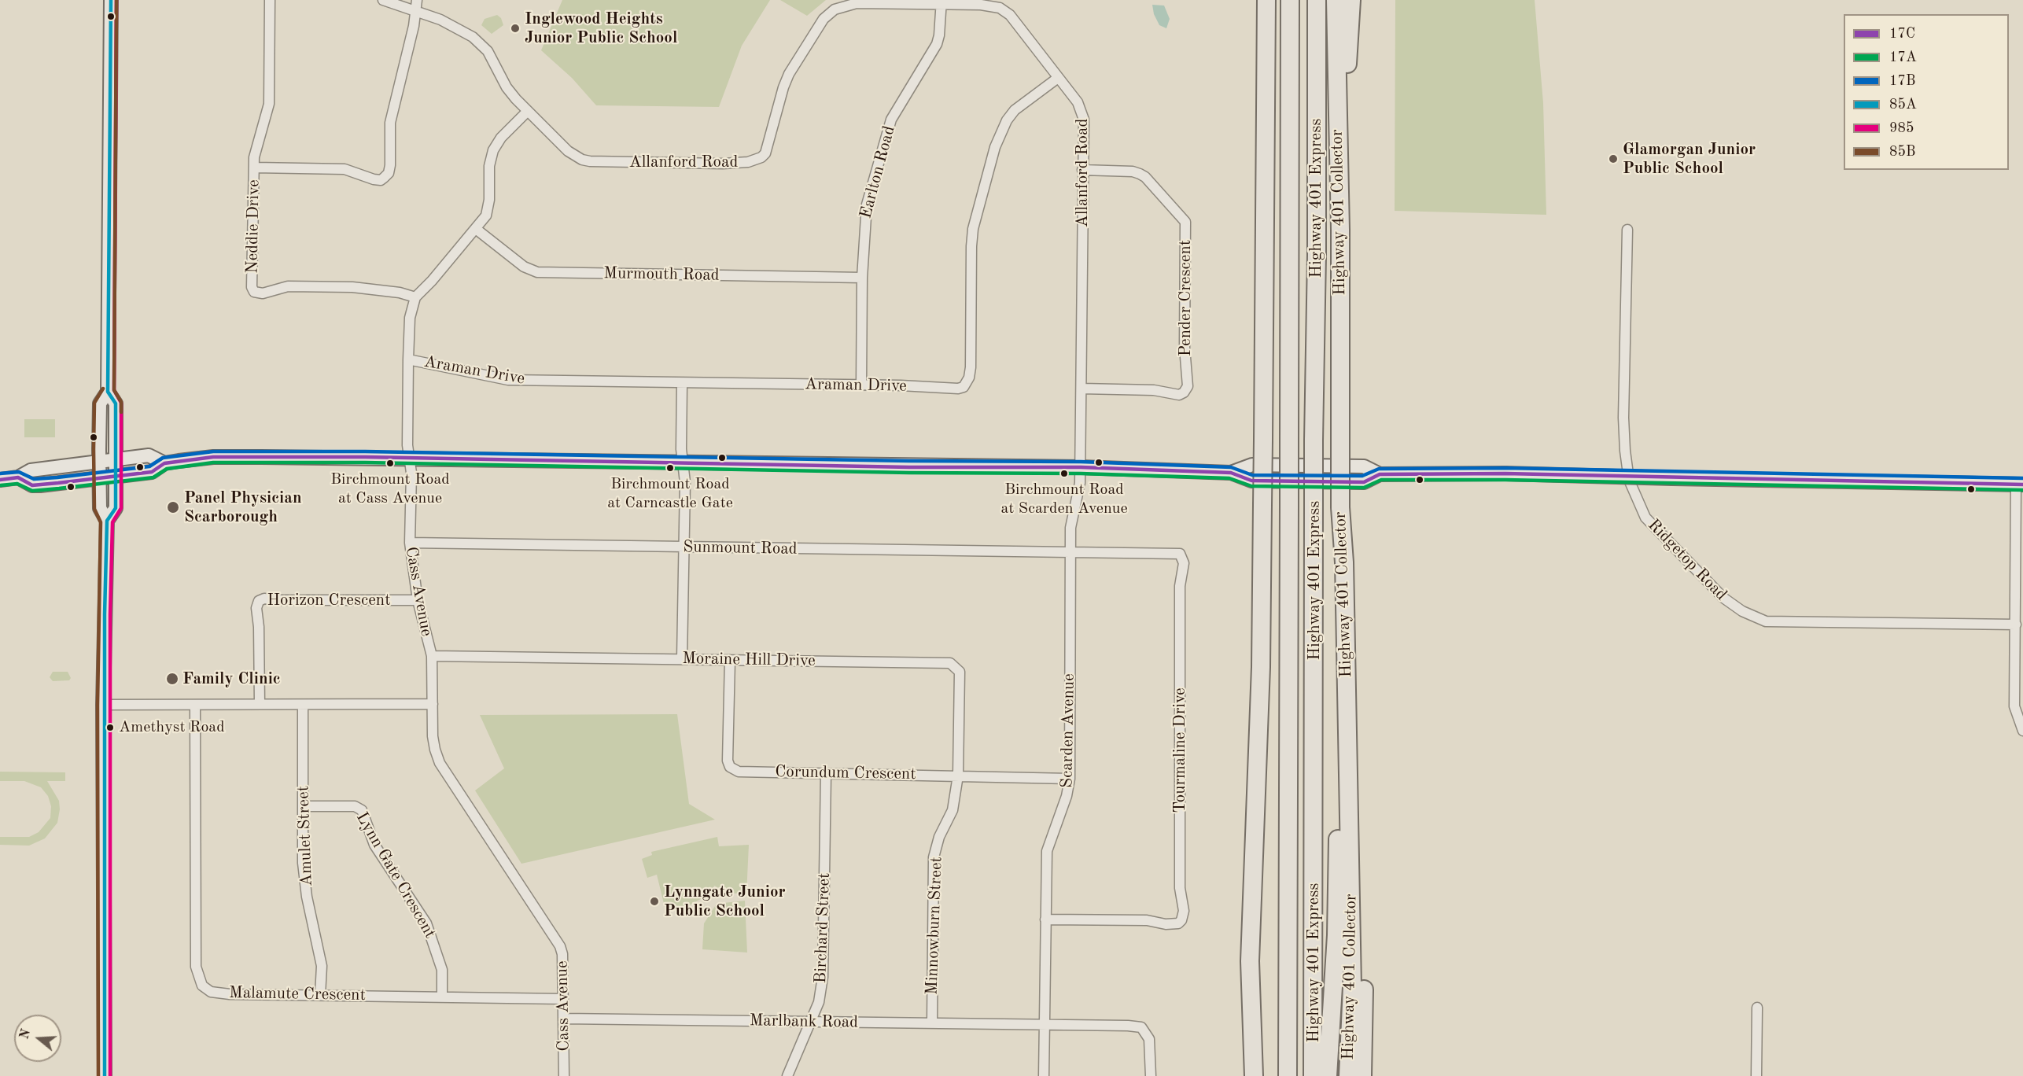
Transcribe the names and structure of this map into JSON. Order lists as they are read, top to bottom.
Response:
{
  "streets": {
    "highway": ["Highway 401 Express", "Highway 401 Collector"],
    "street": [
      "Allanford Road",
      "Earlton Road",
      "Neddie Drive",
      "Murmouth Road",
      "Pender Crescent",
      "Araman Drive",
      "Sunmount Road",
      "Ridgetop Road",
      "Cass Avenue",
      "Horizon Crescent",
      "Moraine Hill Drive",
      "Scarden Avenue",
      "Tourmaline Drive",
      "Corundum Crescent",
      "Amulet Street",
      "Lynn Gate Crescent",
      "Minnowburn Street",
      "Birchard Street",
      "Malamute Crescent",
      "Marlbank Road"
    ]
  },
  "crossings": [
    ["Allanford Road", "Earlton Road"],
    ["Allanford Road", "Pender Crescent"],
    ["Allanford Road", "Araman Drive"],
    ["Allanford Road", "Cass Avenue"],
    ["Allanford Road", "Scarden Avenue"],
    ["Earlton Road", "Murmouth Road"],
    ["Earlton Road", "Araman Drive"],
    ["Neddie Drive", "Cass Avenue"],
    ["Murmouth Road", "Cass Avenue"],
    ["Araman Drive", "Cass Avenue"],
    ["Sunmount Road", "Cass Avenue"],
    ["Sunmount Road", "Scarden Avenue"],
    ["Sunmount Road", "Tourmaline Drive"],
    ["Cass Avenue", "Horizon Crescent"],
    ["Cass Avenue", "Moraine Hill Drive"],
    ["Cass Avenue", "Malamute Crescent"],
    ["Cass Avenue", "Marlbank Road"],
    ["Moraine Hill Drive", "Corundum Crescent"],
    ["Moraine Hill Drive", "Minnowburn Street"],
    ["Scarden Avenue", "Tourmaline Drive"],
    ["Scarden Avenue", "Corundum Crescent"],
    ["Scarden Avenue", "Marlbank Road"],
    ["Corundum Crescent", "Minnowburn Street"],
    ["Corundum Crescent", "Birchard Street"],
    ["Amulet Street", "Lynn Gate Crescent"],
    ["Amulet Street", "Malamute Crescent"],
    ["Lynn Gate Crescent", "Malamute Crescent"],
    ["Minnowburn Street", "Marlbank Road"],
    ["Birchard Street", "Marlbank Road"]
  ],
  "places": [
    "Inglewood Heights Junior Public School",
    "Glamorgan Junior Public School",
    "Birchmount Road at Cass Avenue",
    "Birchmount Road at Carncastle Gate",
    "Birchmount Road at Scarden Avenue",
    "Panel Physician Scarborough",
    "Family Clinic",
    "Amethyst Road",
    "Lynngate Junior Public School"
  ],
  "lines": [
    "transit line 85A",
    "transit line 985",
    "transit line 85B",
    "transit line 17B",
    "transit line 17C",
    "transit line 17A"
  ],
  "legend": [
    "17C",
    "17A",
    "17B",
    "85A",
    "985",
    "85B"
  ],
  "north": "left"
}
